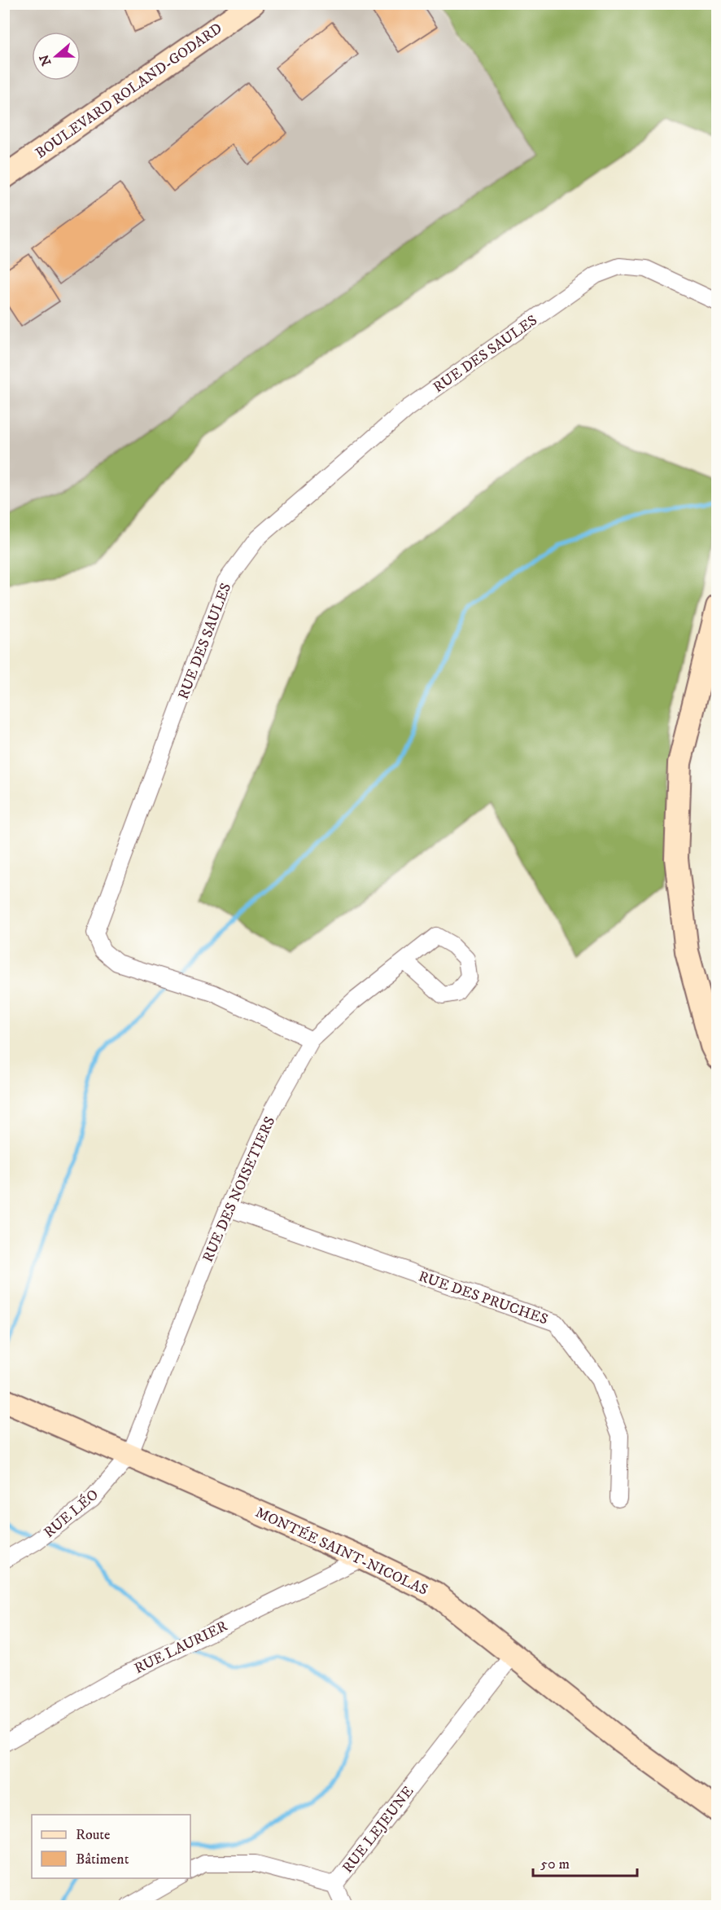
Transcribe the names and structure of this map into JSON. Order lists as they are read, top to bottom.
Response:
{
  "streets": {
    "street": [
      "BOULEVARD ROLAND-GODARD",
      "RUE DES SAULES",
      "RUE DES NOISETIERS",
      "RUE DES PRUCHES",
      "RUE LÉO",
      "MONTÉE SAINT-NICOLAS",
      "RUE LAURIER",
      "RUE LEJEUNE"
    ]
  },
  "crossings": [
    ["RUE DES SAULES", "RUE DES NOISETIERS"],
    ["RUE DES NOISETIERS", "RUE DES PRUCHES"],
    ["RUE DES NOISETIERS", "RUE LÉO"],
    ["RUE DES NOISETIERS", "MONTÉE SAINT-NICOLAS"],
    ["RUE LÉO", "MONTÉE SAINT-NICOLAS"],
    ["MONTÉE SAINT-NICOLAS", "RUE LAURIER"],
    ["MONTÉE SAINT-NICOLAS", "RUE LEJEUNE"]
  ],
  "legend": ["Route", "Bâtiment"],
  "scale_bar": "50 m",
  "north": "left"
}
